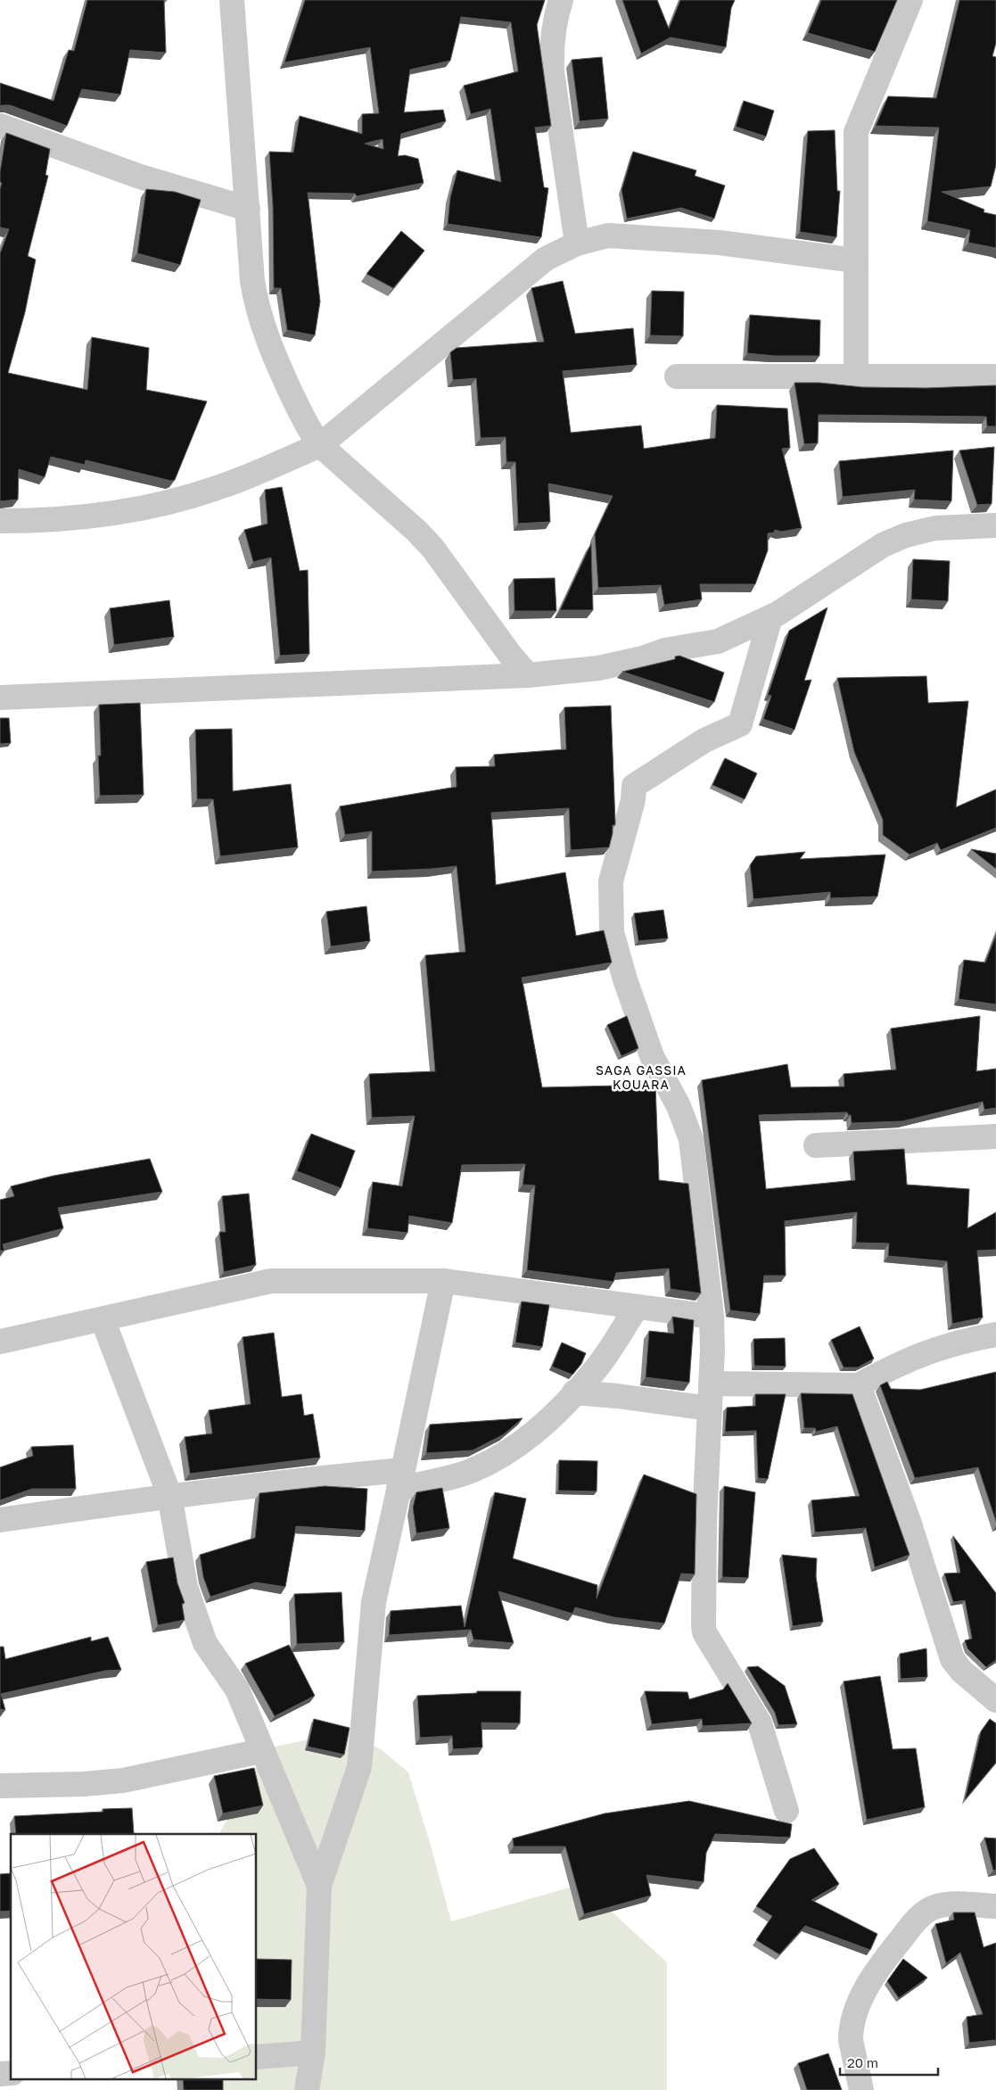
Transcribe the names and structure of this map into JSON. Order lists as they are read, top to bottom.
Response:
{
  "districts": ["SAGA GASSIA KOUARA"],
  "scale_bar": "20 m"
}
